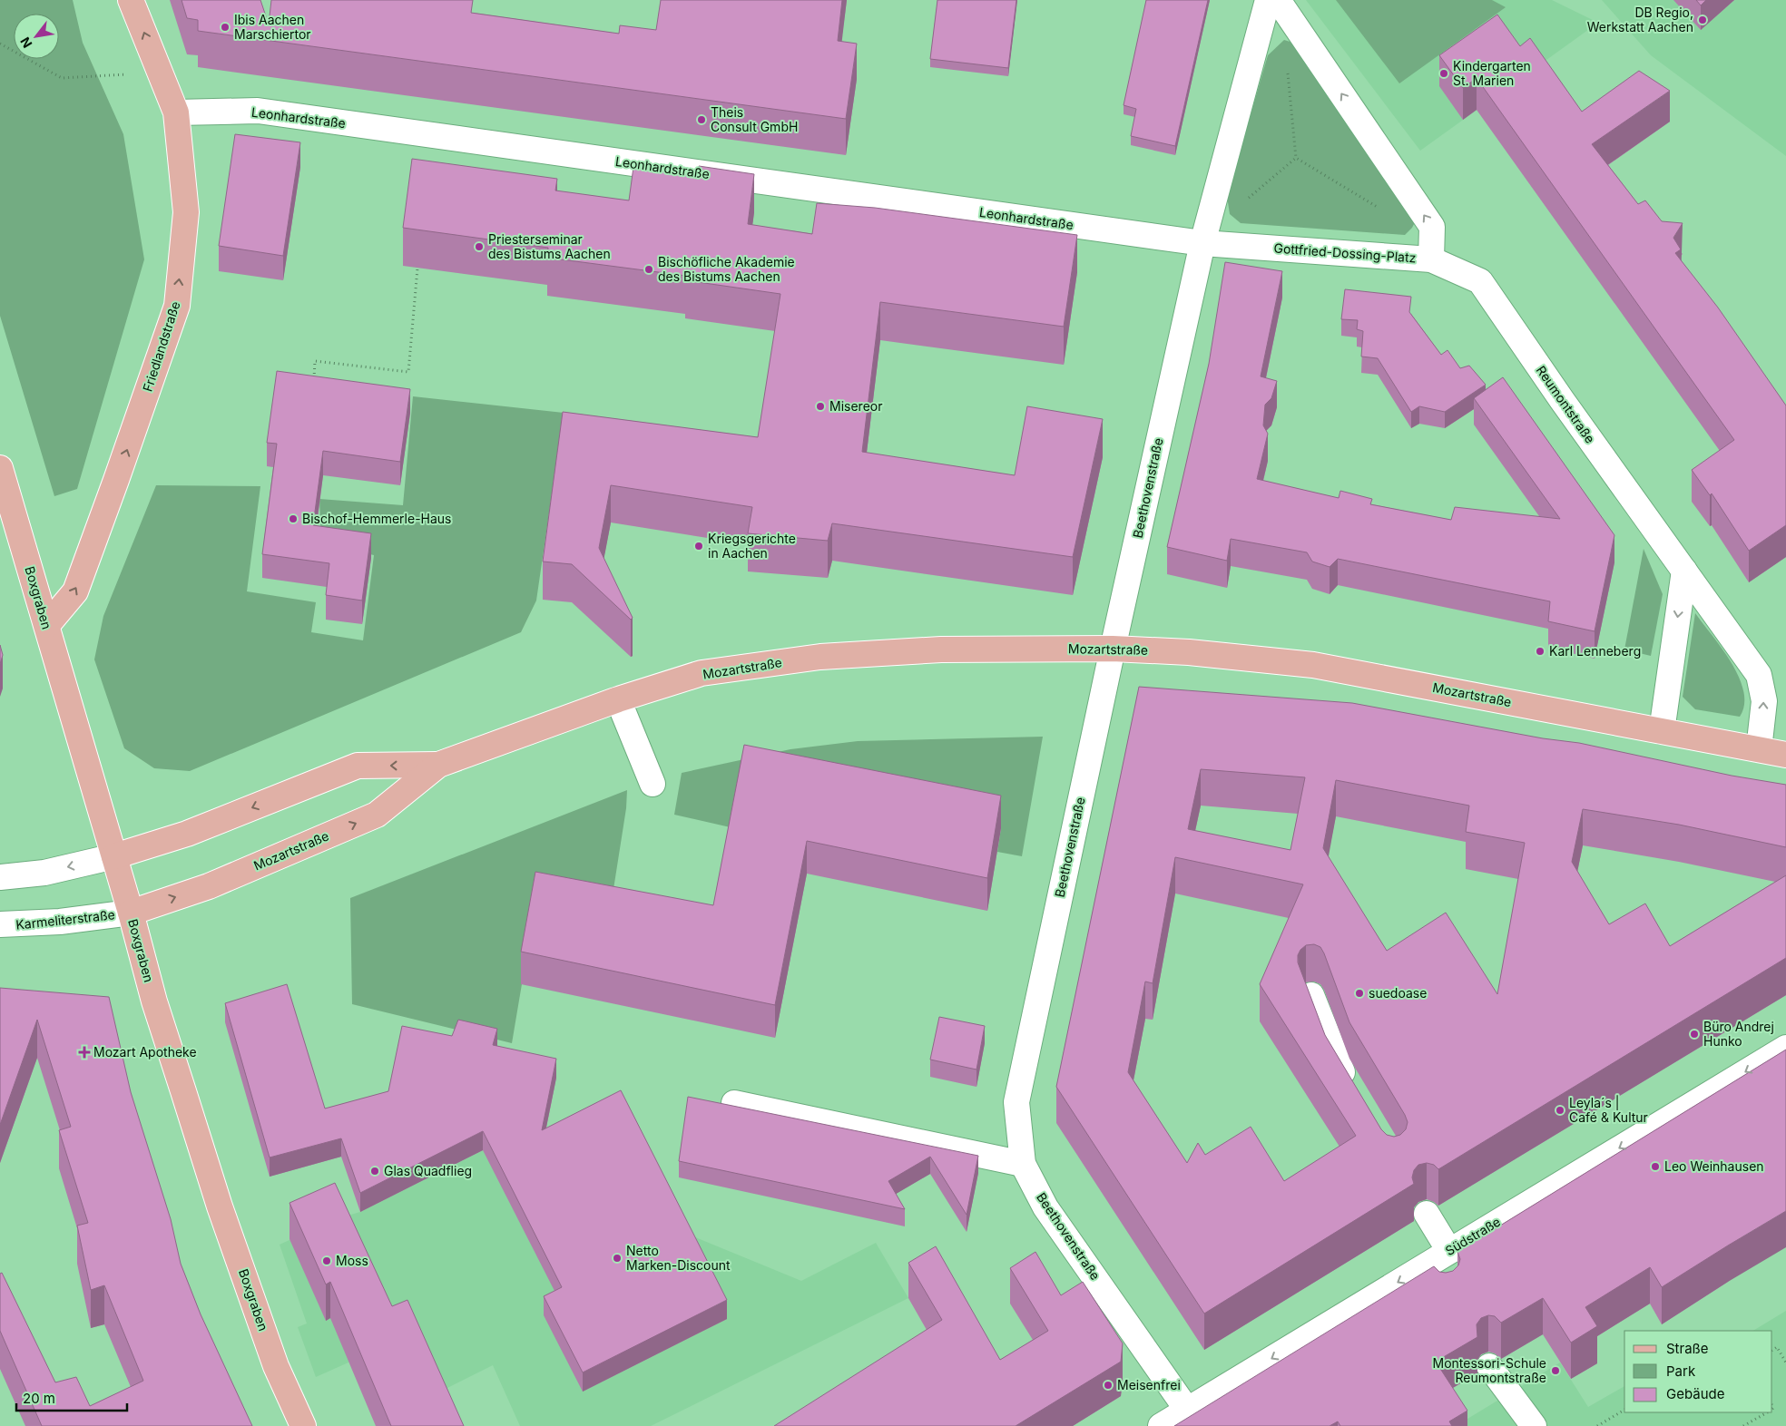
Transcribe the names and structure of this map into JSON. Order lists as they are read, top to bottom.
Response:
{
  "streets": {
    "main road": ["Friedlandstraße", "Boxgraben", "Mozartstraße"],
    "street": [
      "Leonhardstraße",
      "Gottfried-Dossing-Platz",
      "Reumontstraße",
      "Beethovenstraße",
      "Karmeliterstraße",
      "Südstraße"
    ]
  },
  "crossings": [
    ["Leonhardstraße", "Gottfried-Dossing-Platz"],
    ["Leonhardstraße", "Friedlandstraße"],
    ["Leonhardstraße", "Beethovenstraße"],
    ["Gottfried-Dossing-Platz", "Reumontstraße"],
    ["Gottfried-Dossing-Platz", "Beethovenstraße"],
    ["Friedlandstraße", "Boxgraben"],
    ["Reumontstraße", "Mozartstraße"],
    ["Beethovenstraße", "Mozartstraße"],
    ["Beethovenstraße", "Südstraße"],
    ["Boxgraben", "Mozartstraße"],
    ["Boxgraben", "Karmeliterstraße"],
    ["Mozartstraße", "Karmeliterstraße"]
  ],
  "one_way": ["Gottfried-Dossing-Platz", "Friedlandstraße", "Südstraße"],
  "places": {
    "other": [
      "DB Regio, Werkstatt Aachen",
      "Ibis Aachen Marschiertor",
      "Kindergarten St. Marien",
      "Theis Consult GmbH",
      "Priesterseminar des Bistums Aachen",
      "Bischöfliche Akademie des Bistums Aachen",
      "Misereor",
      "Bischof-Hemmerle-Haus",
      "Kriegsgerichte in Aachen",
      "Karl Lenneberg",
      "suedoase",
      "Büro Andrej Hunko",
      "Leyla´s | Café & Kultur",
      "Leo Weinhausen",
      "Glas Quadflieg",
      "Netto Marken-Discount",
      "Moss",
      "Montessori-Schule Reumontstraße",
      "Meisenfrei"
    ],
    "health": ["Mozart Apotheke"]
  },
  "legend": ["Straße", "Park", "Gebäude"],
  "scale_bar": "20 m",
  "north": "bottom left"
}
